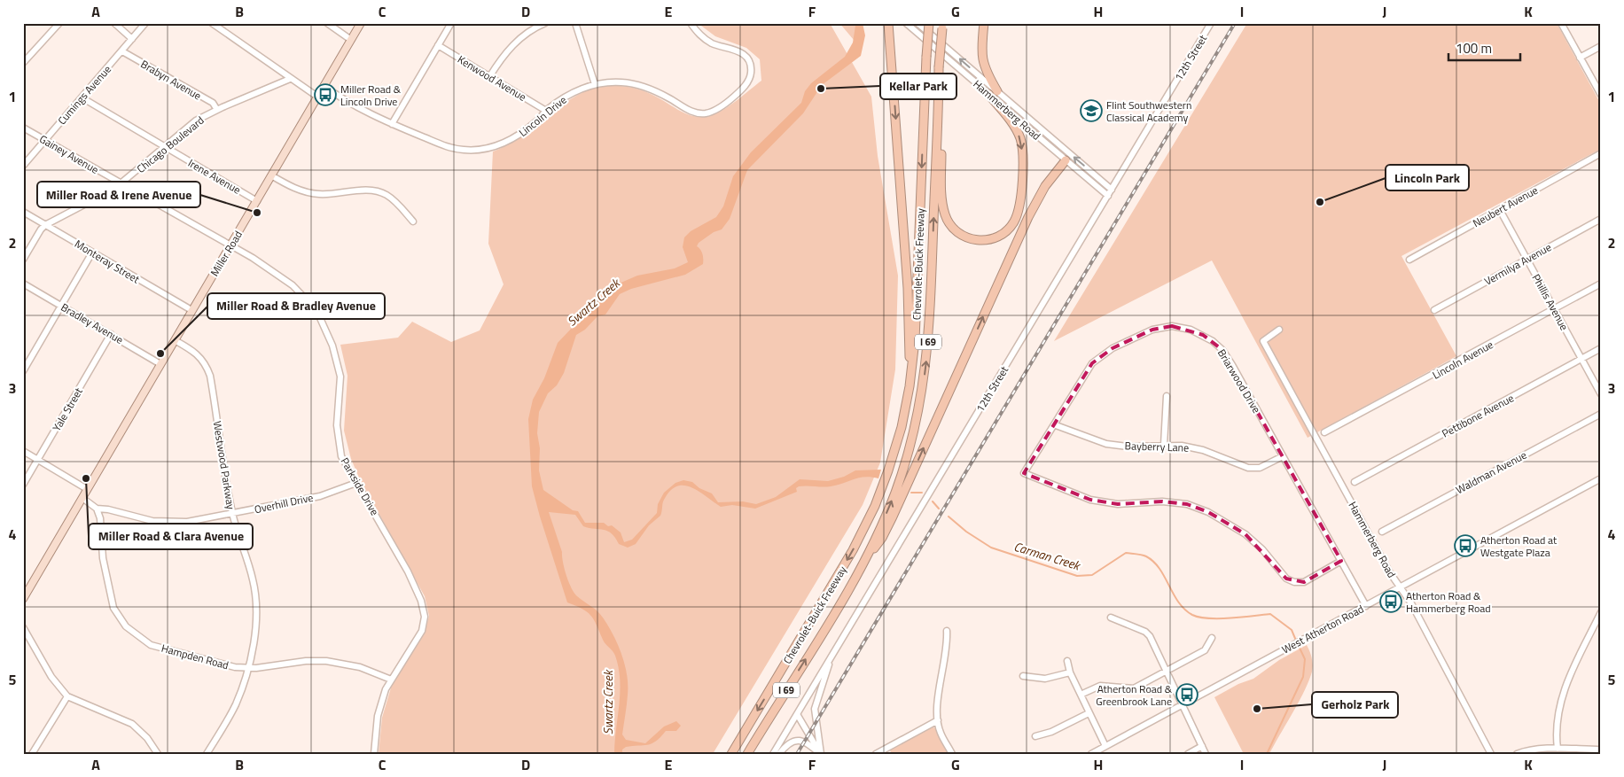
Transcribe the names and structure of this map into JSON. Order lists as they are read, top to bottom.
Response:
{
  "streets": {
    "highway": ["Chevrolet-Buick Freeway", "I 69"],
    "main road": ["Miller Road"],
    "street": [
      "12th Street",
      "Kenwood Avenue",
      "Brabyn Avenue",
      "Cumings Avenue",
      "Hammerberg Road",
      "Lincoln Drive",
      "Chicago Boulevard",
      "Gainey Avenue",
      "Irene Avenue",
      "Neubert Avenue",
      "Monteray Street",
      "Vermilya Avenue",
      "Phillis Avenue",
      "Bradley Avenue",
      "Lincoln Avenue",
      "Briarwood Drive",
      "Yale Street",
      "Pettibone Avenue",
      "Bayberry Lane",
      "Westwood Parkway",
      "Waldman Avenue",
      "Parkside Drive",
      "Overhill Drive",
      "West Atherton Road",
      "Hampden Road"
    ]
  },
  "crossings": [
    ["12th Street", "Hammerberg Road"],
    ["Kenwood Avenue", "Lincoln Drive"],
    ["Brabyn Avenue", "Cumings Avenue"],
    ["Brabyn Avenue", "Chicago Boulevard"],
    ["Cumings Avenue", "Gainey Avenue"],
    ["Cumings Avenue", "Irene Avenue"],
    ["Hammerberg Road", "West Atherton Road"],
    ["Lincoln Drive", "Miller Road"],
    ["Chicago Boulevard", "Gainey Avenue"],
    ["Chicago Boulevard", "Irene Avenue"],
    ["Chicago Boulevard", "Monteray Street"],
    ["Gainey Avenue", "Miller Road"],
    ["Gainey Avenue", "Parkside Drive"],
    ["Irene Avenue", "Miller Road"],
    ["Neubert Avenue", "Phillis Avenue"],
    ["Miller Road", "Monteray Street"],
    ["Miller Road", "Bradley Avenue"],
    ["Miller Road", "Westwood Parkway"],
    ["Miller Road", "Parkside Drive"],
    ["Miller Road", "Overhill Drive"],
    ["Vermilya Avenue", "Phillis Avenue"],
    ["Phillis Avenue", "Lincoln Avenue"],
    ["Phillis Avenue", "Pettibone Avenue"],
    ["Bradley Avenue", "Yale Street"],
    ["Briarwood Drive", "Bayberry Lane"],
    ["Briarwood Drive", "West Atherton Road"],
    ["Westwood Parkway", "Overhill Drive"],
    ["Westwood Parkway", "Hampden Road"],
    ["Parkside Drive", "Overhill Drive"],
    ["Parkside Drive", "Hampden Road"],
    ["Overhill Drive", "Hampden Road"]
  ],
  "water": ["Swartz Creek", "Carman Creek"],
  "places": {
    "other": [
      "Kellar Park",
      "Lincoln Park",
      "Miller Road & Irene Avenue",
      "Miller Road & Bradley Avenue",
      "Miller Road & Clara Avenue",
      "Gerholz Park"
    ],
    "bus stop": [
      "Miller Road & Lincoln Drive",
      "Atherton Road at Westgate Plaza",
      "Atherton Road & Hammerberg Road",
      "Atherton Road & Greenbrook Lane"
    ],
    "school or university": ["Flint Southwestern Classical Academy"]
  },
  "scale_bar": "100 m",
  "grid": {
    "columns": [
      "A",
      "B",
      "C",
      "D",
      "E",
      "F",
      "G",
      "H",
      "I",
      "J",
      "K"
    ],
    "rows": [
      "1",
      "2",
      "3",
      "4",
      "5"
    ]
  }
}
